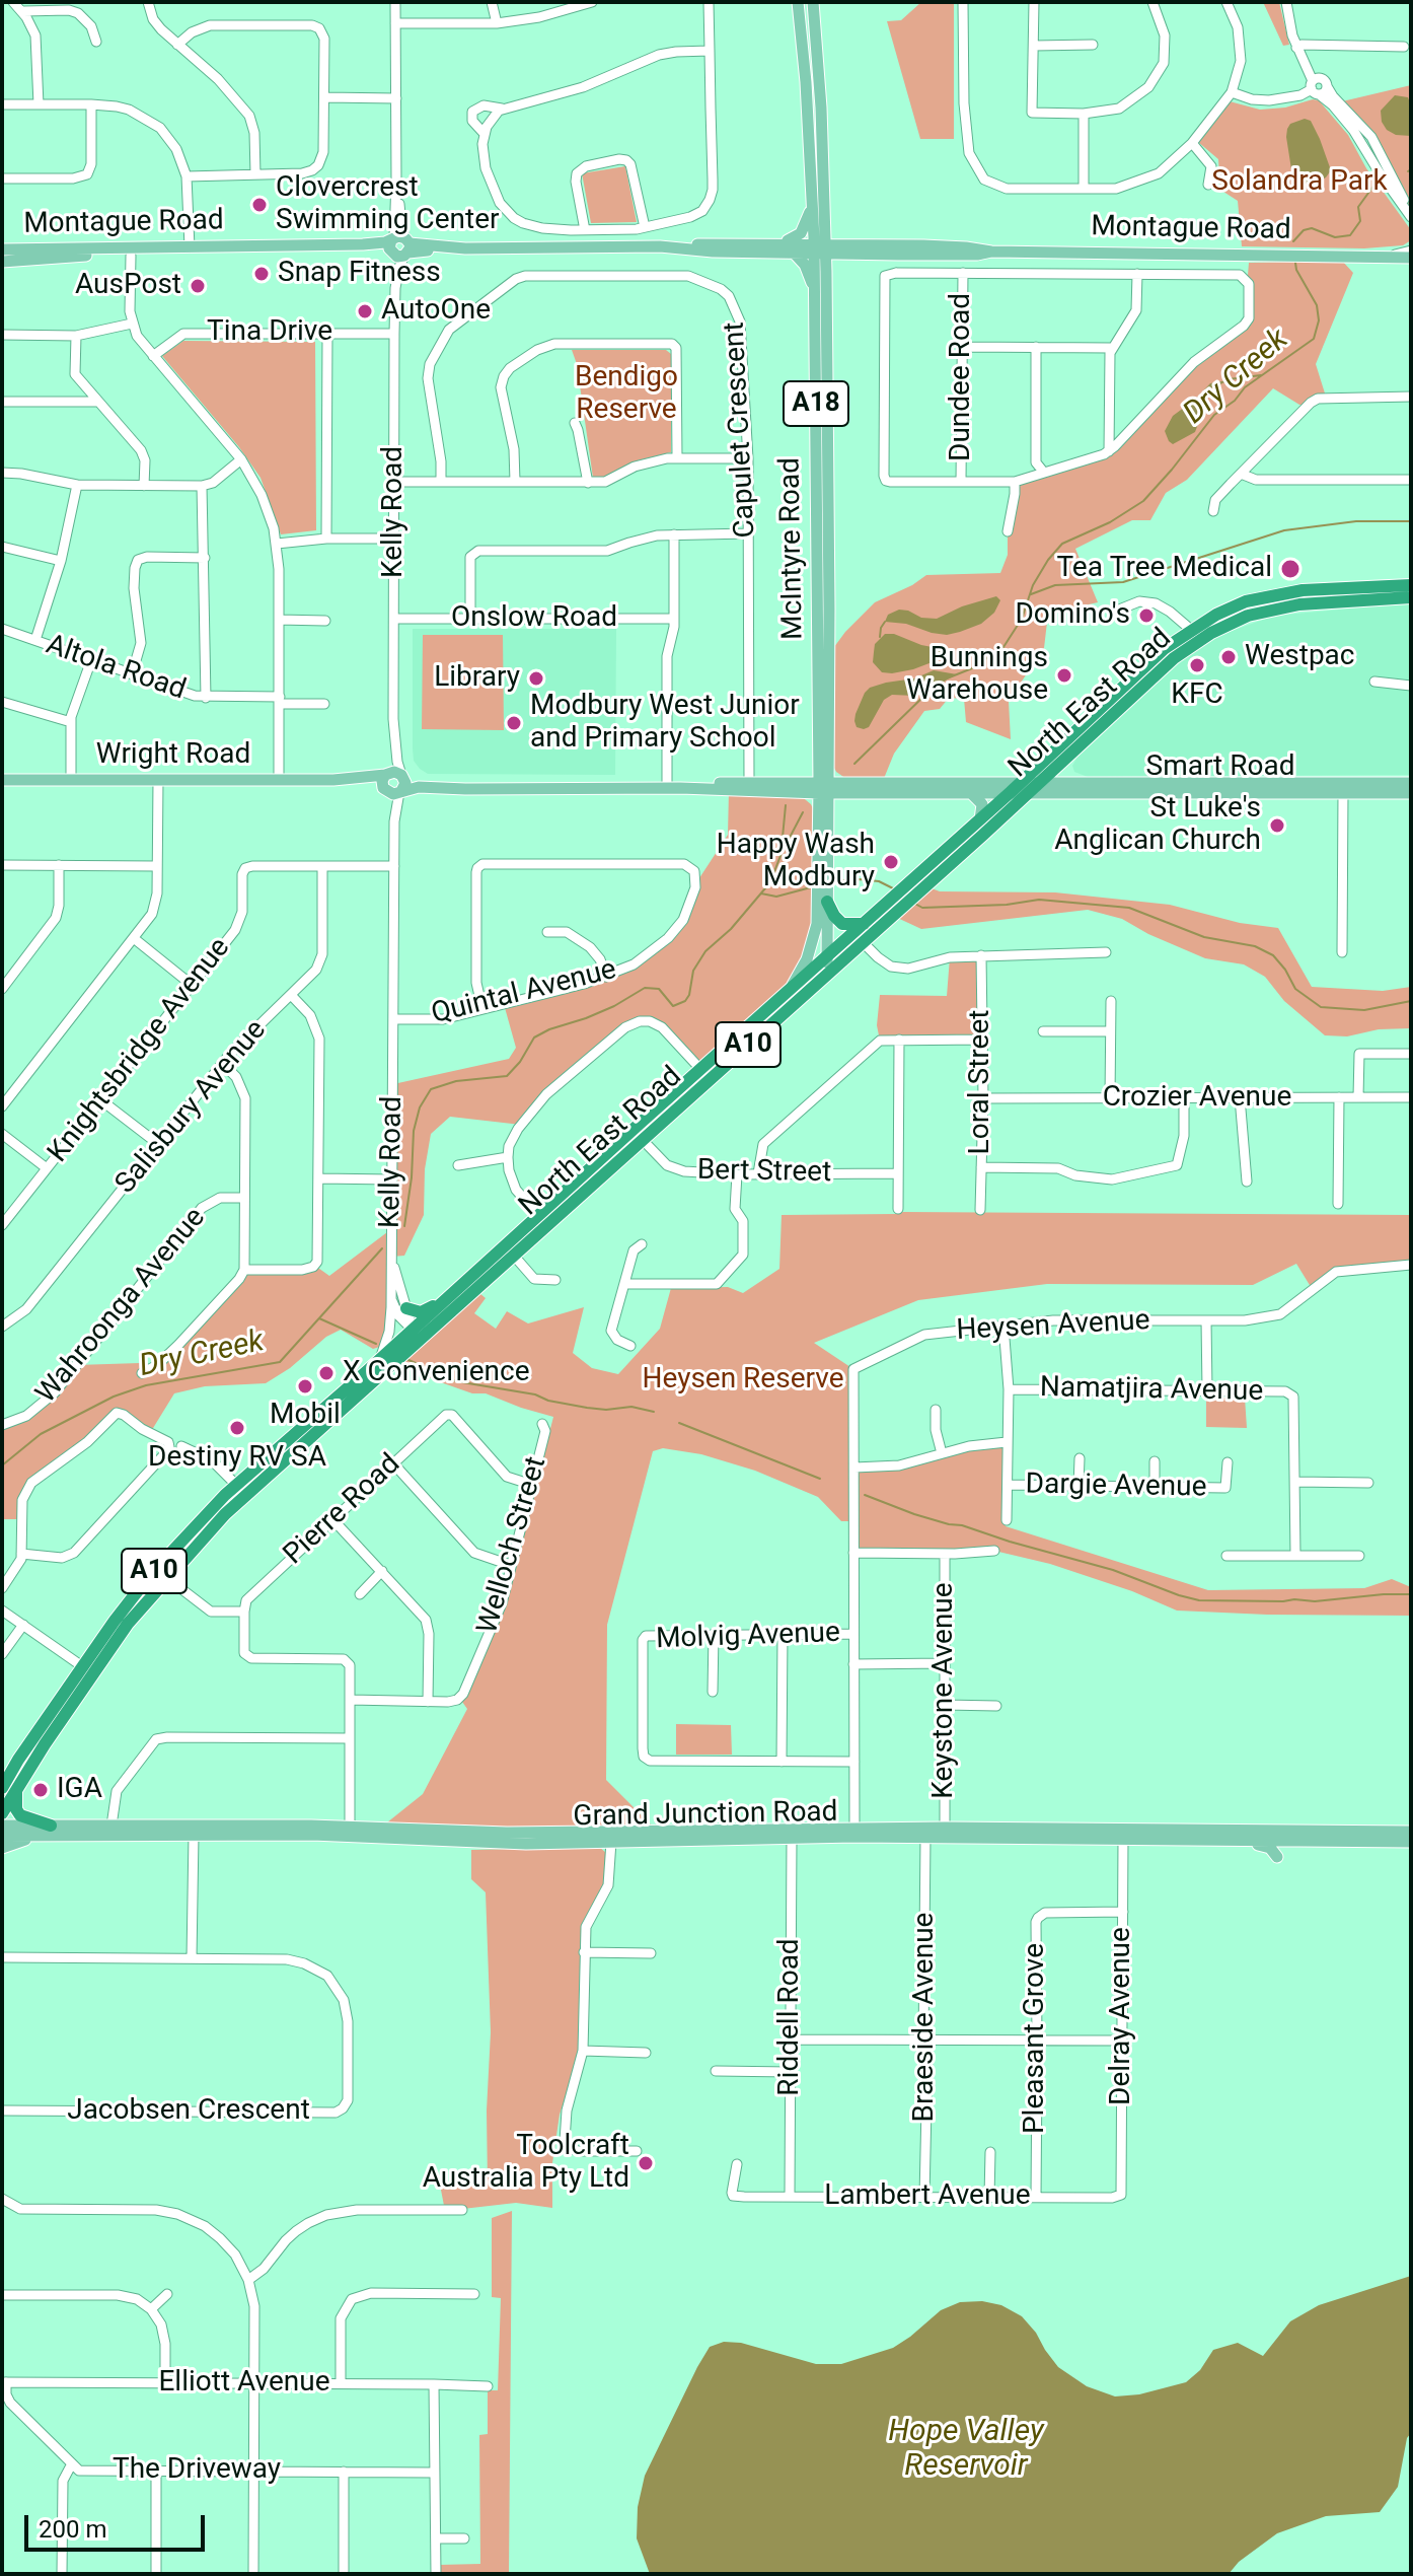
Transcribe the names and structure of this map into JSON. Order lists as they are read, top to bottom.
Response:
{
  "streets": {
    "highway": ["North East Road", "A10"],
    "main road": [
      "Montague Road",
      "A18",
      "McIntyre Road",
      "Wright Road",
      "Smart Road",
      "Grand Junction Road"
    ],
    "street": [
      "Tina Drive",
      "Dundee Road",
      "Capulet Crescent",
      "Kelly Road",
      "Onslow Road",
      "Altola Road",
      "Quintal Avenue",
      "Knightsbridge Avenue",
      "Loral Street",
      "Crozier Avenue",
      "Salisbury Avenue",
      "Bert Street",
      "Wahroonga Avenue",
      "Heysen Avenue",
      "Namatjira Avenue",
      "Dargie Avenue",
      "Pierre Road",
      "Welloch Street",
      "Molvig Avenue",
      "Keystone Avenue",
      "Delray Avenue",
      "Riddell Road",
      "Braeside Avenue",
      "Pleasant Grove",
      "Jacobsen Crescent",
      "Lambert Avenue",
      "Elliott Avenue",
      "The Driveway"
    ]
  },
  "crossings": [
    ["Montague Road", "Dundee Road"],
    ["Montague Road", "Kelly Road"],
    ["Montague Road", "McIntyre Road"],
    ["Tina Drive", "Kelly Road"],
    ["Kelly Road", "Onslow Road"],
    ["Kelly Road", "North East Road"],
    ["Kelly Road", "Wright Road"],
    ["Kelly Road", "Quintal Avenue"],
    ["Kelly Road", "Knightsbridge Avenue"],
    ["McIntyre Road", "North East Road"],
    ["North East Road", "Smart Road"],
    ["North East Road", "Bert Street"],
    ["Knightsbridge Avenue", "Salisbury Avenue"],
    ["Loral Street", "Crozier Avenue"],
    ["Heysen Avenue", "Molvig Avenue"],
    ["Heysen Avenue", "Grand Junction Road"],
    ["Pierre Road", "Welloch Street"],
    ["Keystone Avenue", "Grand Junction Road"],
    ["Grand Junction Road", "Delray Avenue"],
    ["Grand Junction Road", "Riddell Road"],
    ["Grand Junction Road", "Braeside Avenue"],
    ["Delray Avenue", "Pleasant Grove"],
    ["Delray Avenue", "Lambert Avenue"],
    ["Riddell Road", "Lambert Avenue"],
    ["Braeside Avenue", "Lambert Avenue"],
    ["Pleasant Grove", "Lambert Avenue"],
    ["Elliott Avenue", "The Driveway"]
  ],
  "water": ["Dry Creek", "Hope Valley Reservoir"],
  "parks": ["Solandra Park", "Bendigo Reserve", "Heysen Reserve"],
  "places": [
    "Clovercrest Swimming Center",
    "Snap Fitness",
    "AusPost",
    "AutoOne",
    "Tea Tree Medical",
    "Domino's",
    "Westpac",
    "KFC",
    "Bunnings Warehouse",
    "Library",
    "Modbury West Junior and Primary School",
    "St Luke's Anglican Church",
    "Happy Wash Modbury",
    "X Convenience",
    "Mobil",
    "Destiny RV SA",
    "IGA",
    "Toolcraft Australia Pty Ltd"
  ],
  "scale_bar": "200 m"
}
